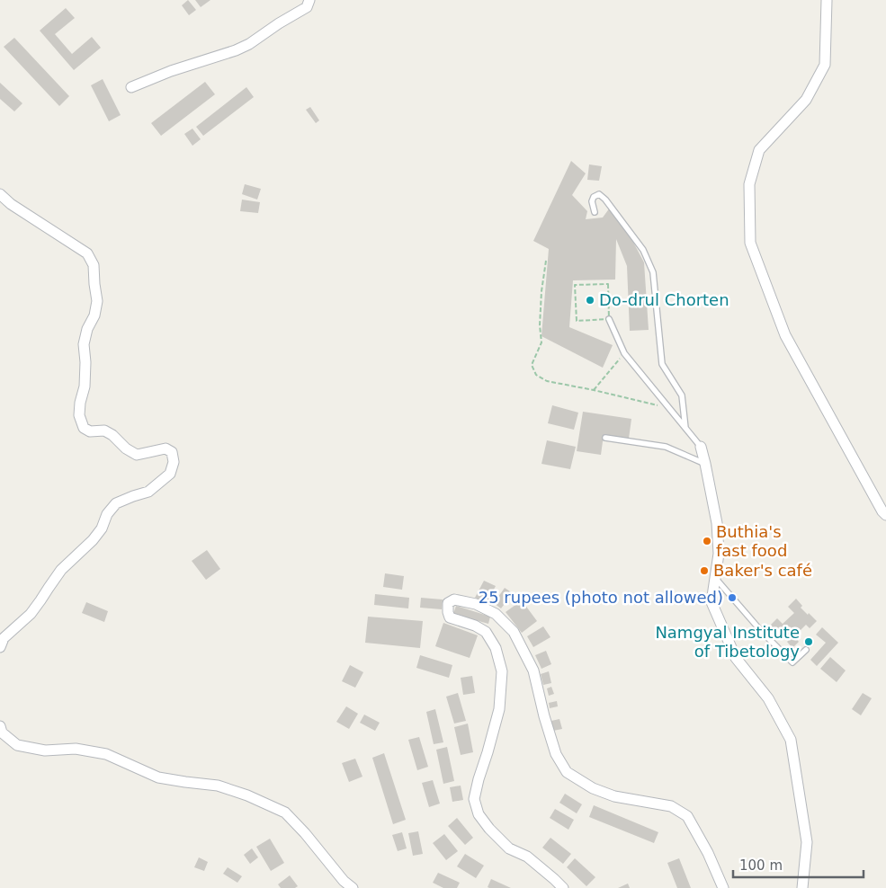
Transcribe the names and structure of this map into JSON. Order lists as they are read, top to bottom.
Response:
{
  "places": [
    "Do-drul Chorten",
    "Buthia's fast food",
    "Baker's café",
    "25 rupees (photo not allowed)",
    "Namgyal Institute of Tibetology"
  ],
  "scale_bar": "100 m"
}
